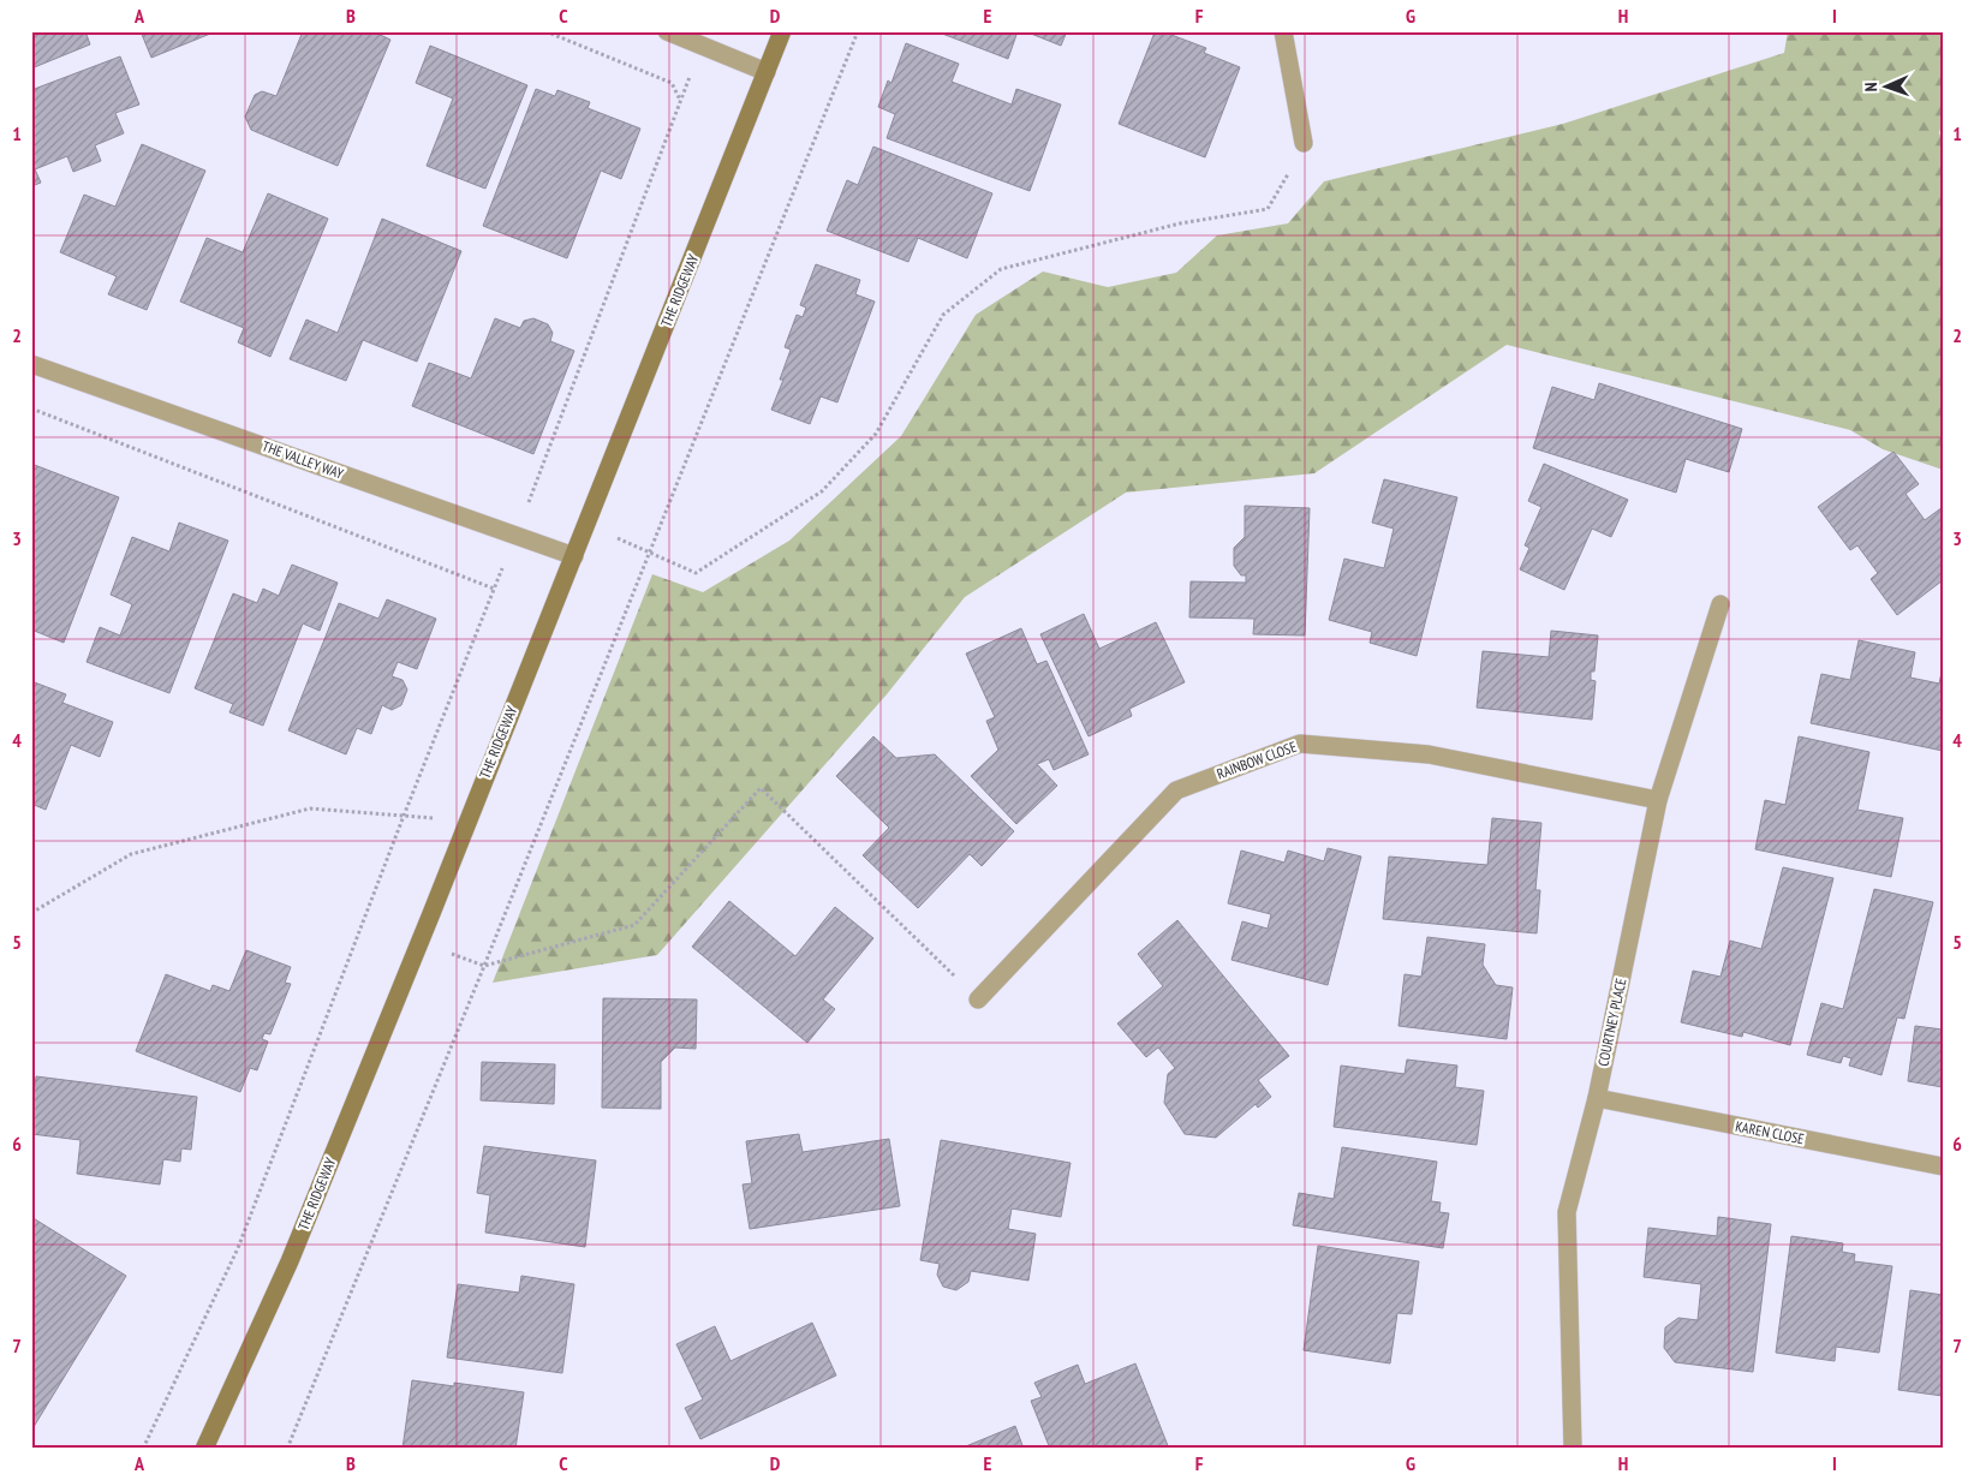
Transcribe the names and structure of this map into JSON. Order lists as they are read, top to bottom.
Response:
{
  "streets": {
    "street": [
      "THE RIDGEWAY",
      "THE VALLEY WAY",
      "RAINBOW CLOSE",
      "COURTNEY PLACE",
      "KAREN CLOSE"
    ]
  },
  "crossings": [
    ["THE RIDGEWAY", "THE VALLEY WAY"],
    ["RAINBOW CLOSE", "COURTNEY PLACE"],
    ["COURTNEY PLACE", "KAREN CLOSE"]
  ],
  "north": "left",
  "grid": {
    "columns": [
      "A",
      "B",
      "C",
      "D",
      "E",
      "F",
      "G",
      "H",
      "I"
    ],
    "rows": [
      "1",
      "2",
      "3",
      "4",
      "5",
      "6",
      "7"
    ]
  }
}
